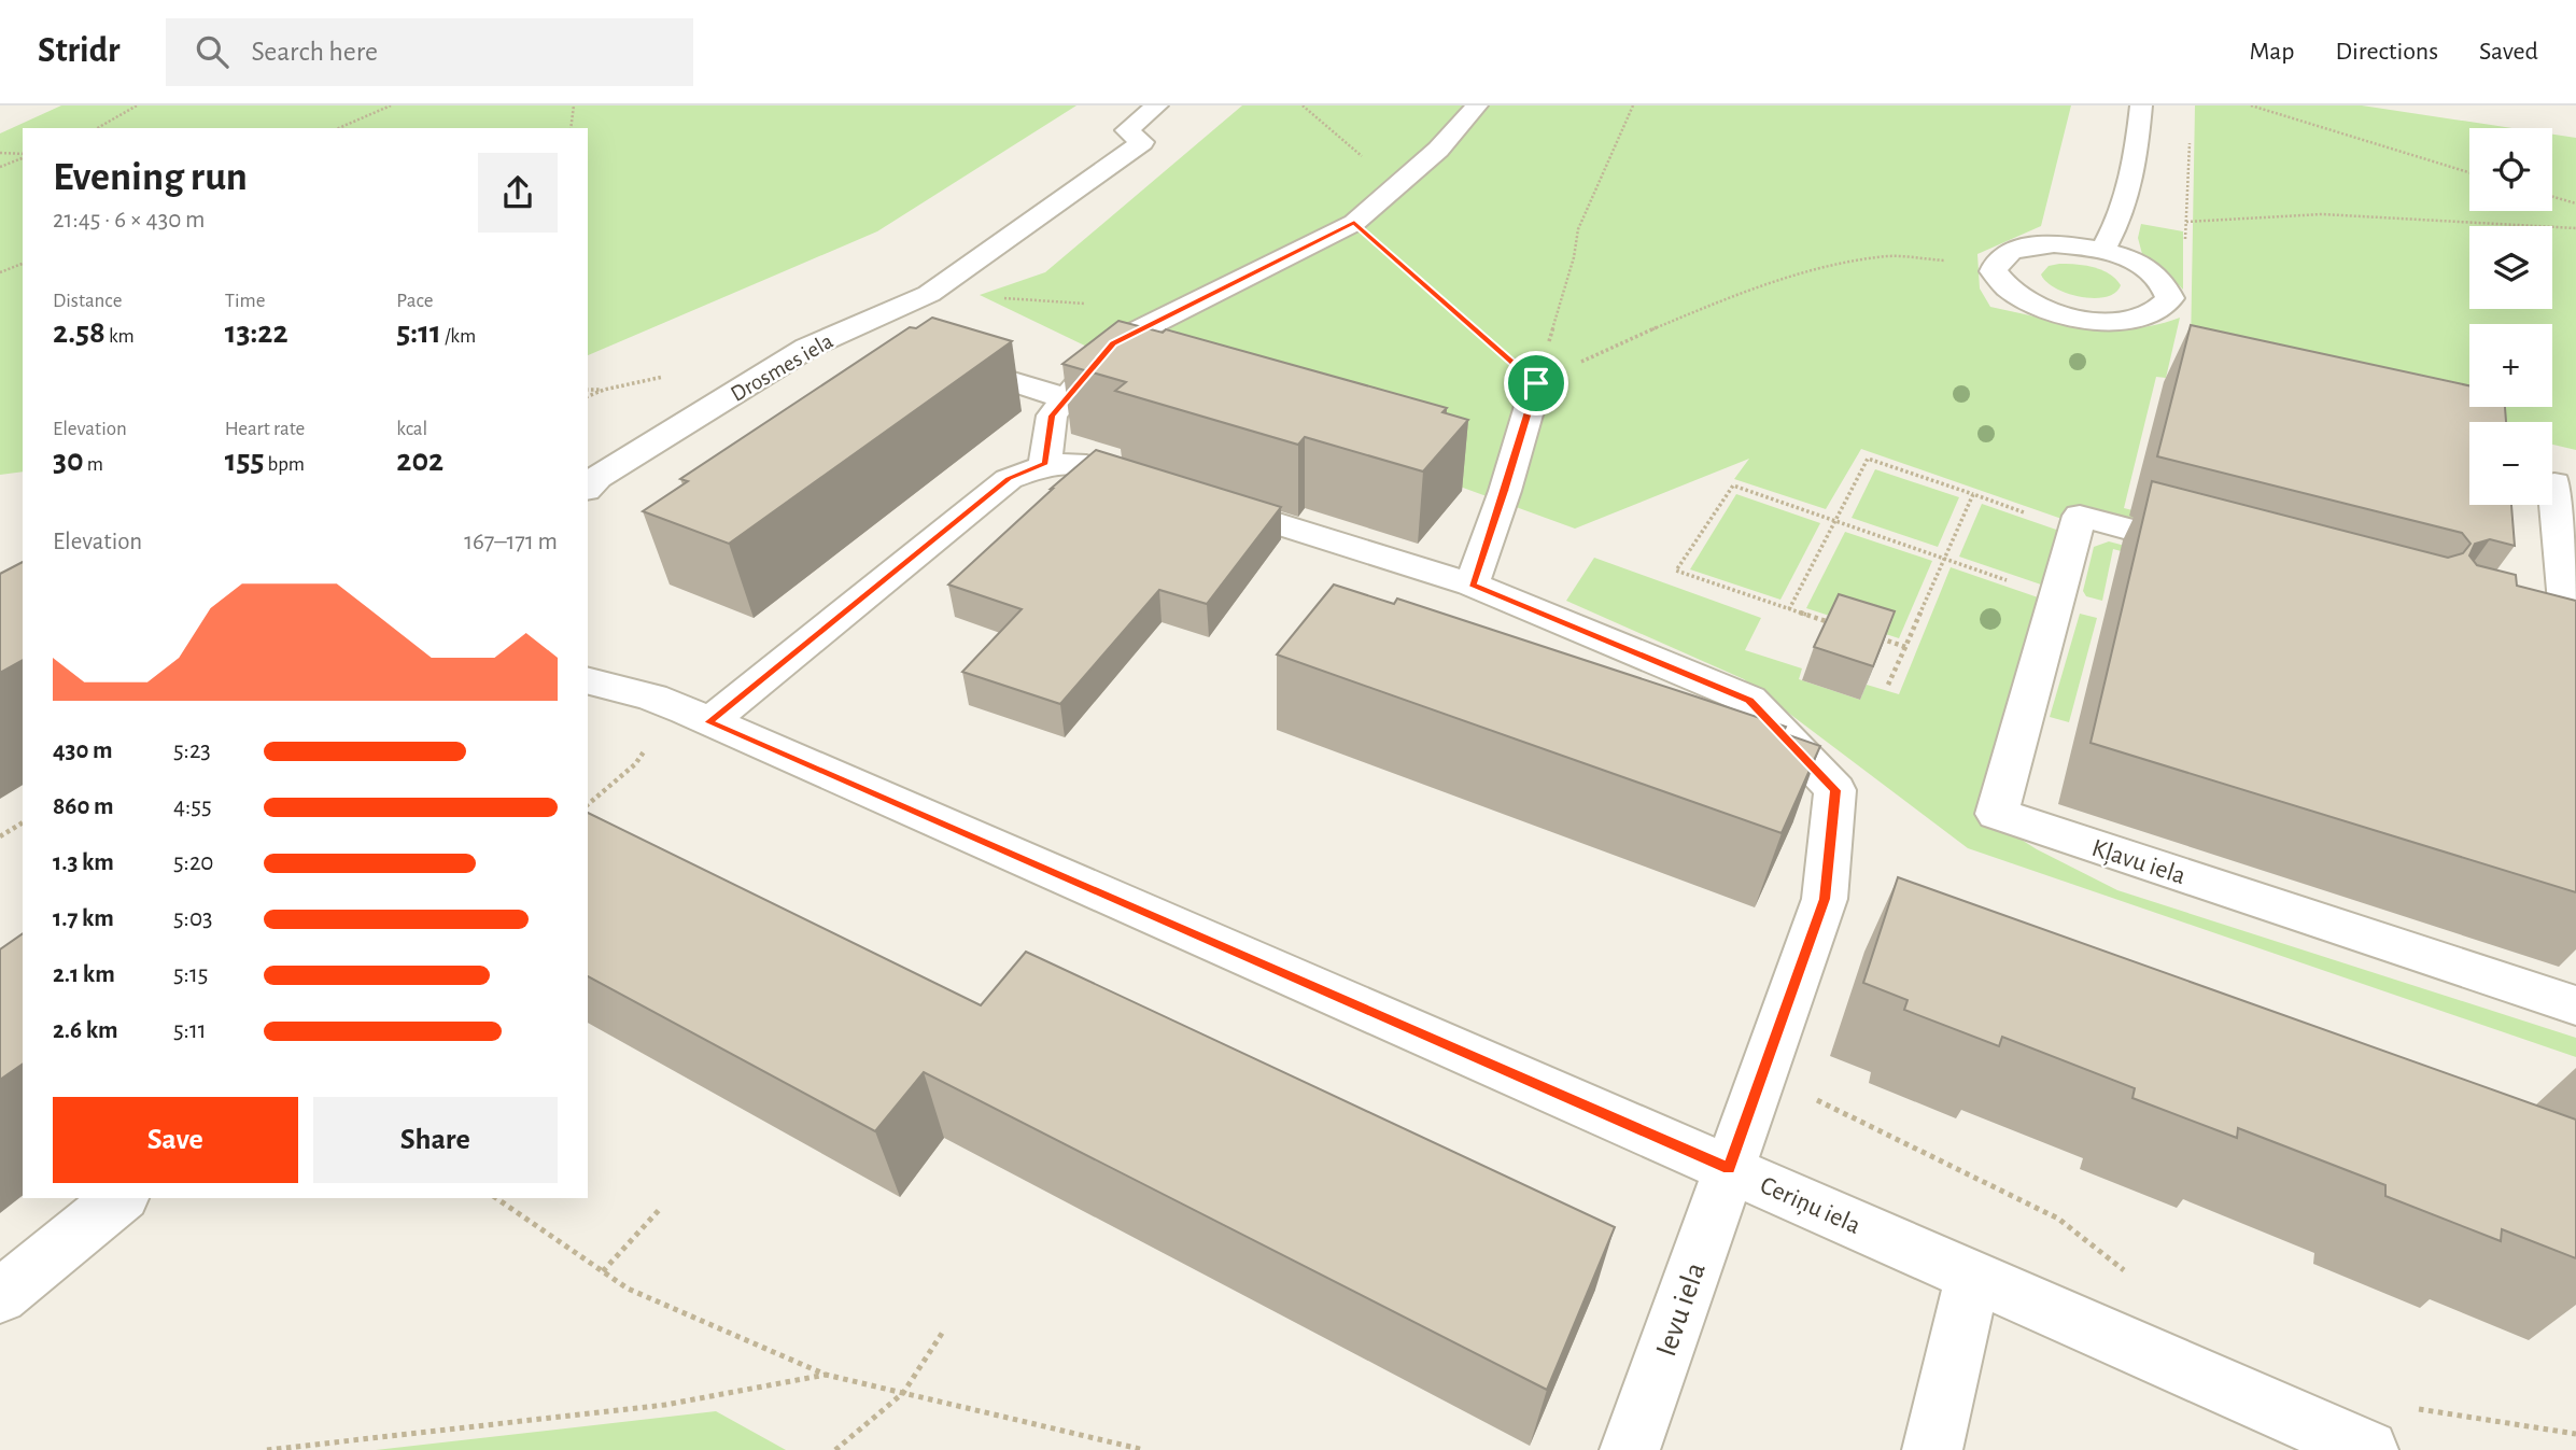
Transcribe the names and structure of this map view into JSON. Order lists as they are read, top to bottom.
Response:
{
  "streets": {
    "street": [
      "Drosmes iela",
      "Kļavu iela",
      "Ceriņu iela",
      "Ievu iela"
    ]
  },
  "crossings": [
    ["Ceriņu iela", "Ievu iela"]
  ],
  "page": {
    "header": "Stridr",
    "search": "Search here",
    "nav": ["Map", "Directions", "Saved"],
    "map_buttons": ["+", "−"],
    "heading": ["Evening run", "21:45 · 6 × 430 m"],
    "stats": [
      ["Distance", "2.58 km"],
      ["Time", "13:22"],
      ["Pace", "5:11 /km"],
      ["Elevation", "30 m"],
      ["Heart rate", "155 bpm"],
      ["kcal", "202"]
    ],
    "chart": ["Elevation", "167–171 m"],
    "list": [
      {
        "name": "430 m",
        "note": "5:23"
      },
      {
        "name": "860 m",
        "note": "4:55"
      },
      {
        "name": "1.3 km",
        "note": "5:20"
      },
      {
        "name": "1.7 km",
        "note": "5:03"
      },
      {
        "name": "2.1 km",
        "note": "5:15"
      },
      {
        "name": "2.6 km",
        "note": "5:11"
      }
    ],
    "buttons": ["Save", "Share"]
  }
}
